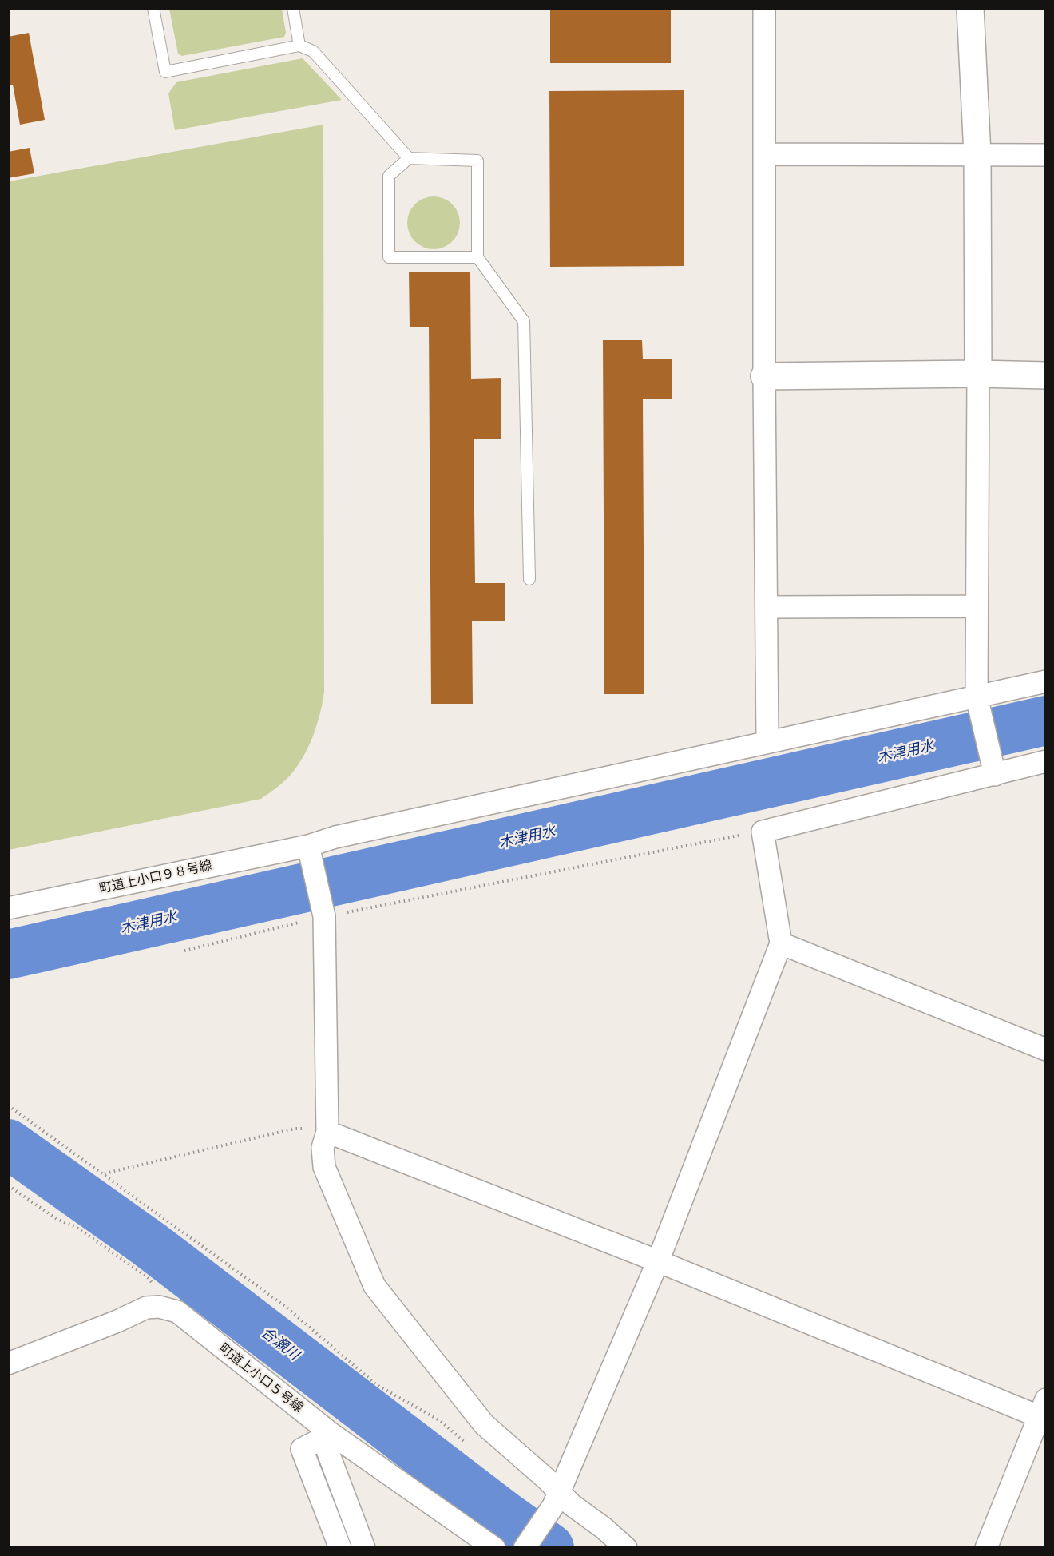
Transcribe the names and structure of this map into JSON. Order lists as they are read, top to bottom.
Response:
{
  "streets": {
    "street": ["町道上小口９８号線", "町道上小口５号線"]
  },
  "water": ["木津用水", "合瀬川"]
}
